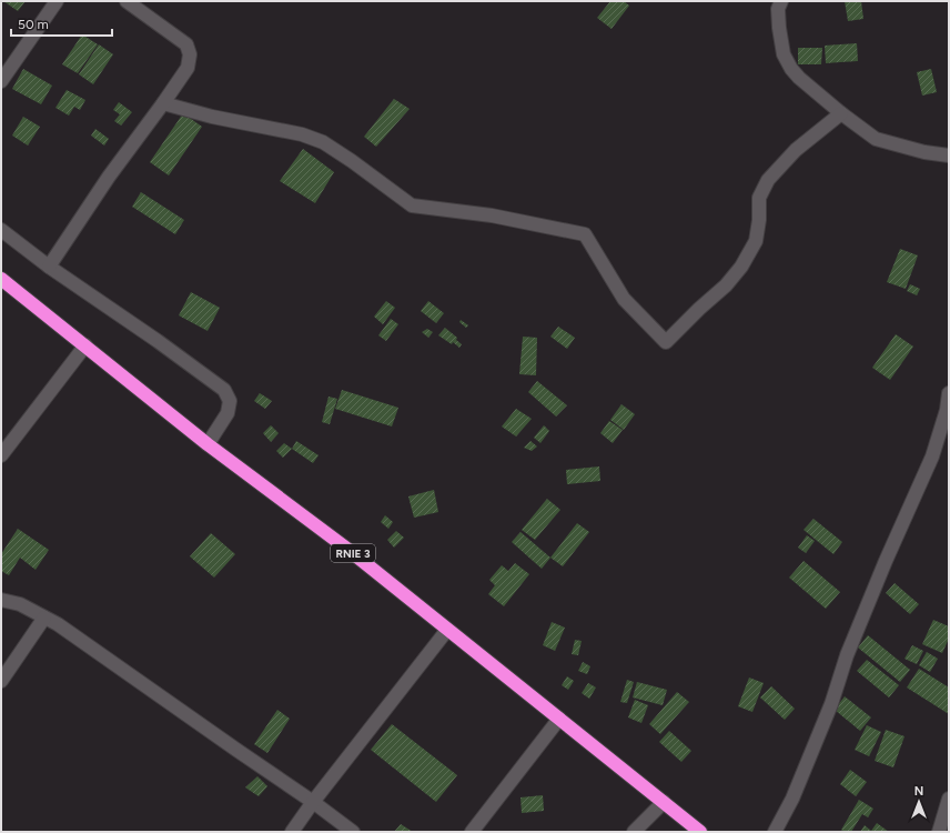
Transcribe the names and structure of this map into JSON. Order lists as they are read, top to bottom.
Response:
{
  "streets": {
    "highway": ["RNIE 3"]
  },
  "scale_bar": "50 m",
  "north": "top"
}
